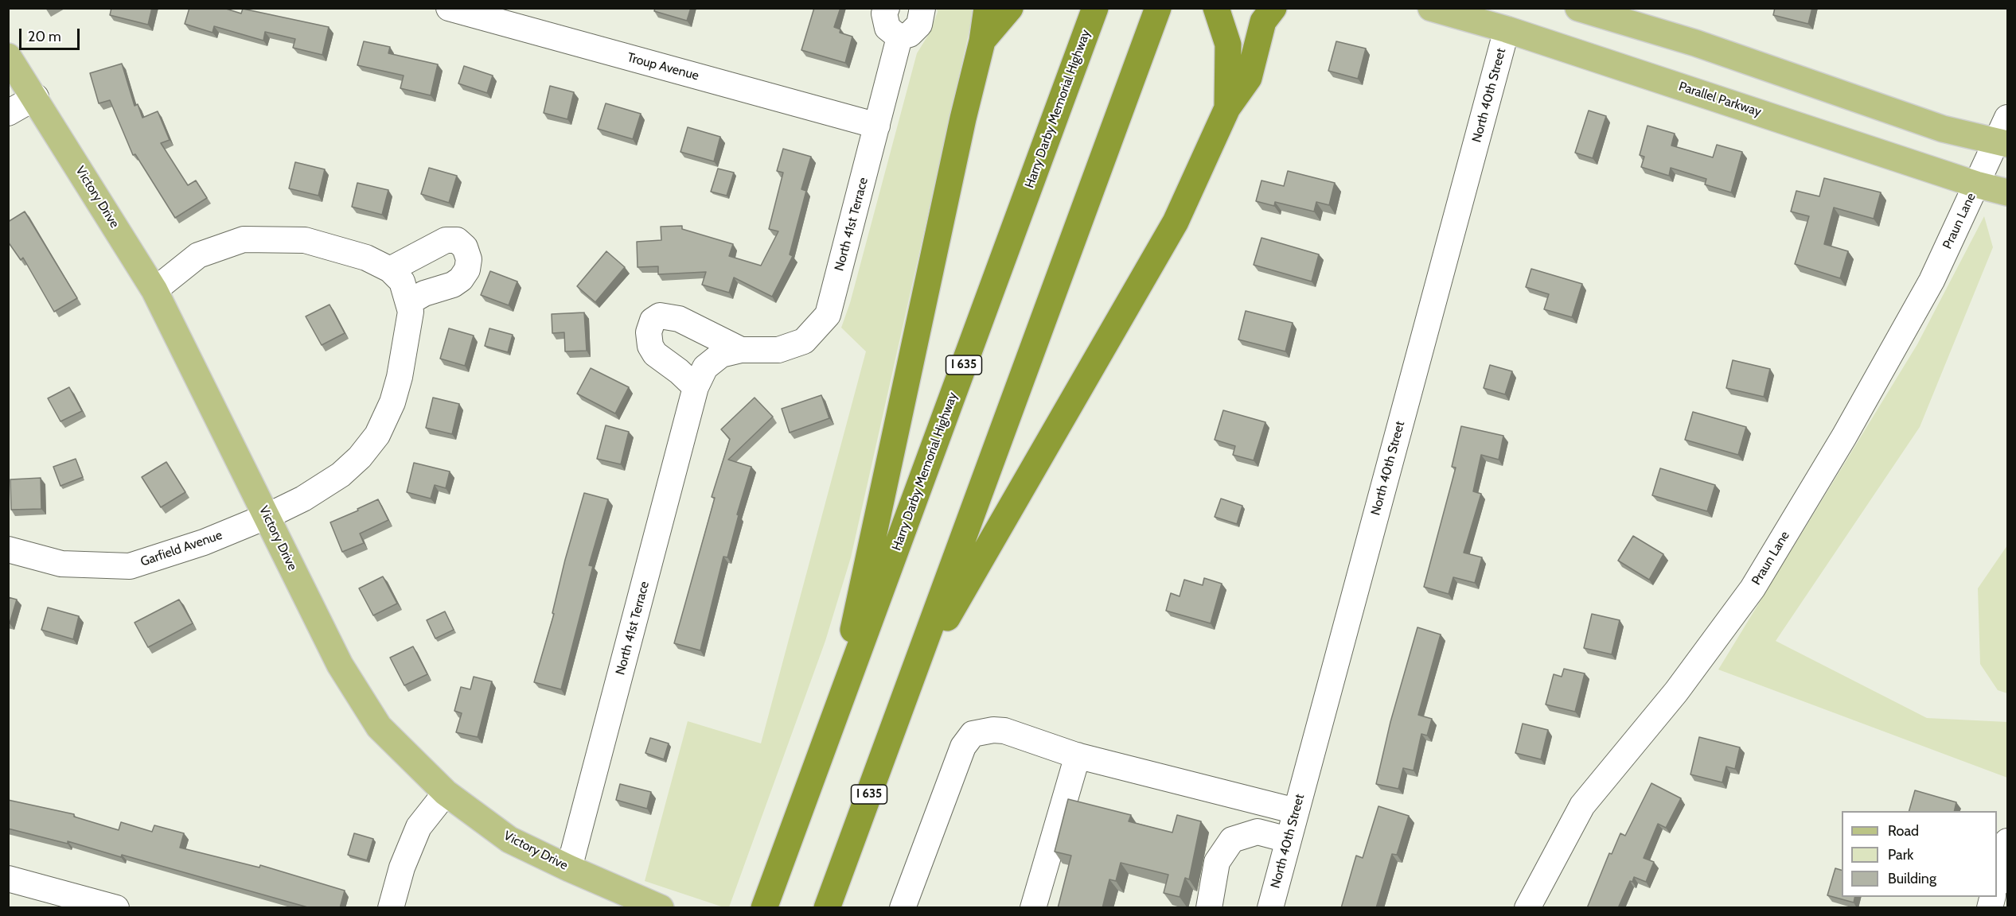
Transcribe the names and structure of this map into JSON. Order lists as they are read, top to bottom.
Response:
{
  "streets": {
    "highway": ["Harry Darby Memorial Highway", "I 635"],
    "main road": ["Parallel Parkway", "Victory Drive"],
    "street": [
      "Troup Avenue",
      "North 40th Street",
      "Praun Lane",
      "North 41st Terrace",
      "Garfield Avenue"
    ]
  },
  "crossings": [
    ["Troup Avenue", "North 41st Terrace"],
    ["North 40th Street", "Parallel Parkway"],
    ["Parallel Parkway", "Praun Lane"],
    ["Victory Drive", "North 41st Terrace"],
    ["Victory Drive", "Garfield Avenue"]
  ],
  "legend": ["Road", "Park", "Building"],
  "scale_bar": "20 m"
}
